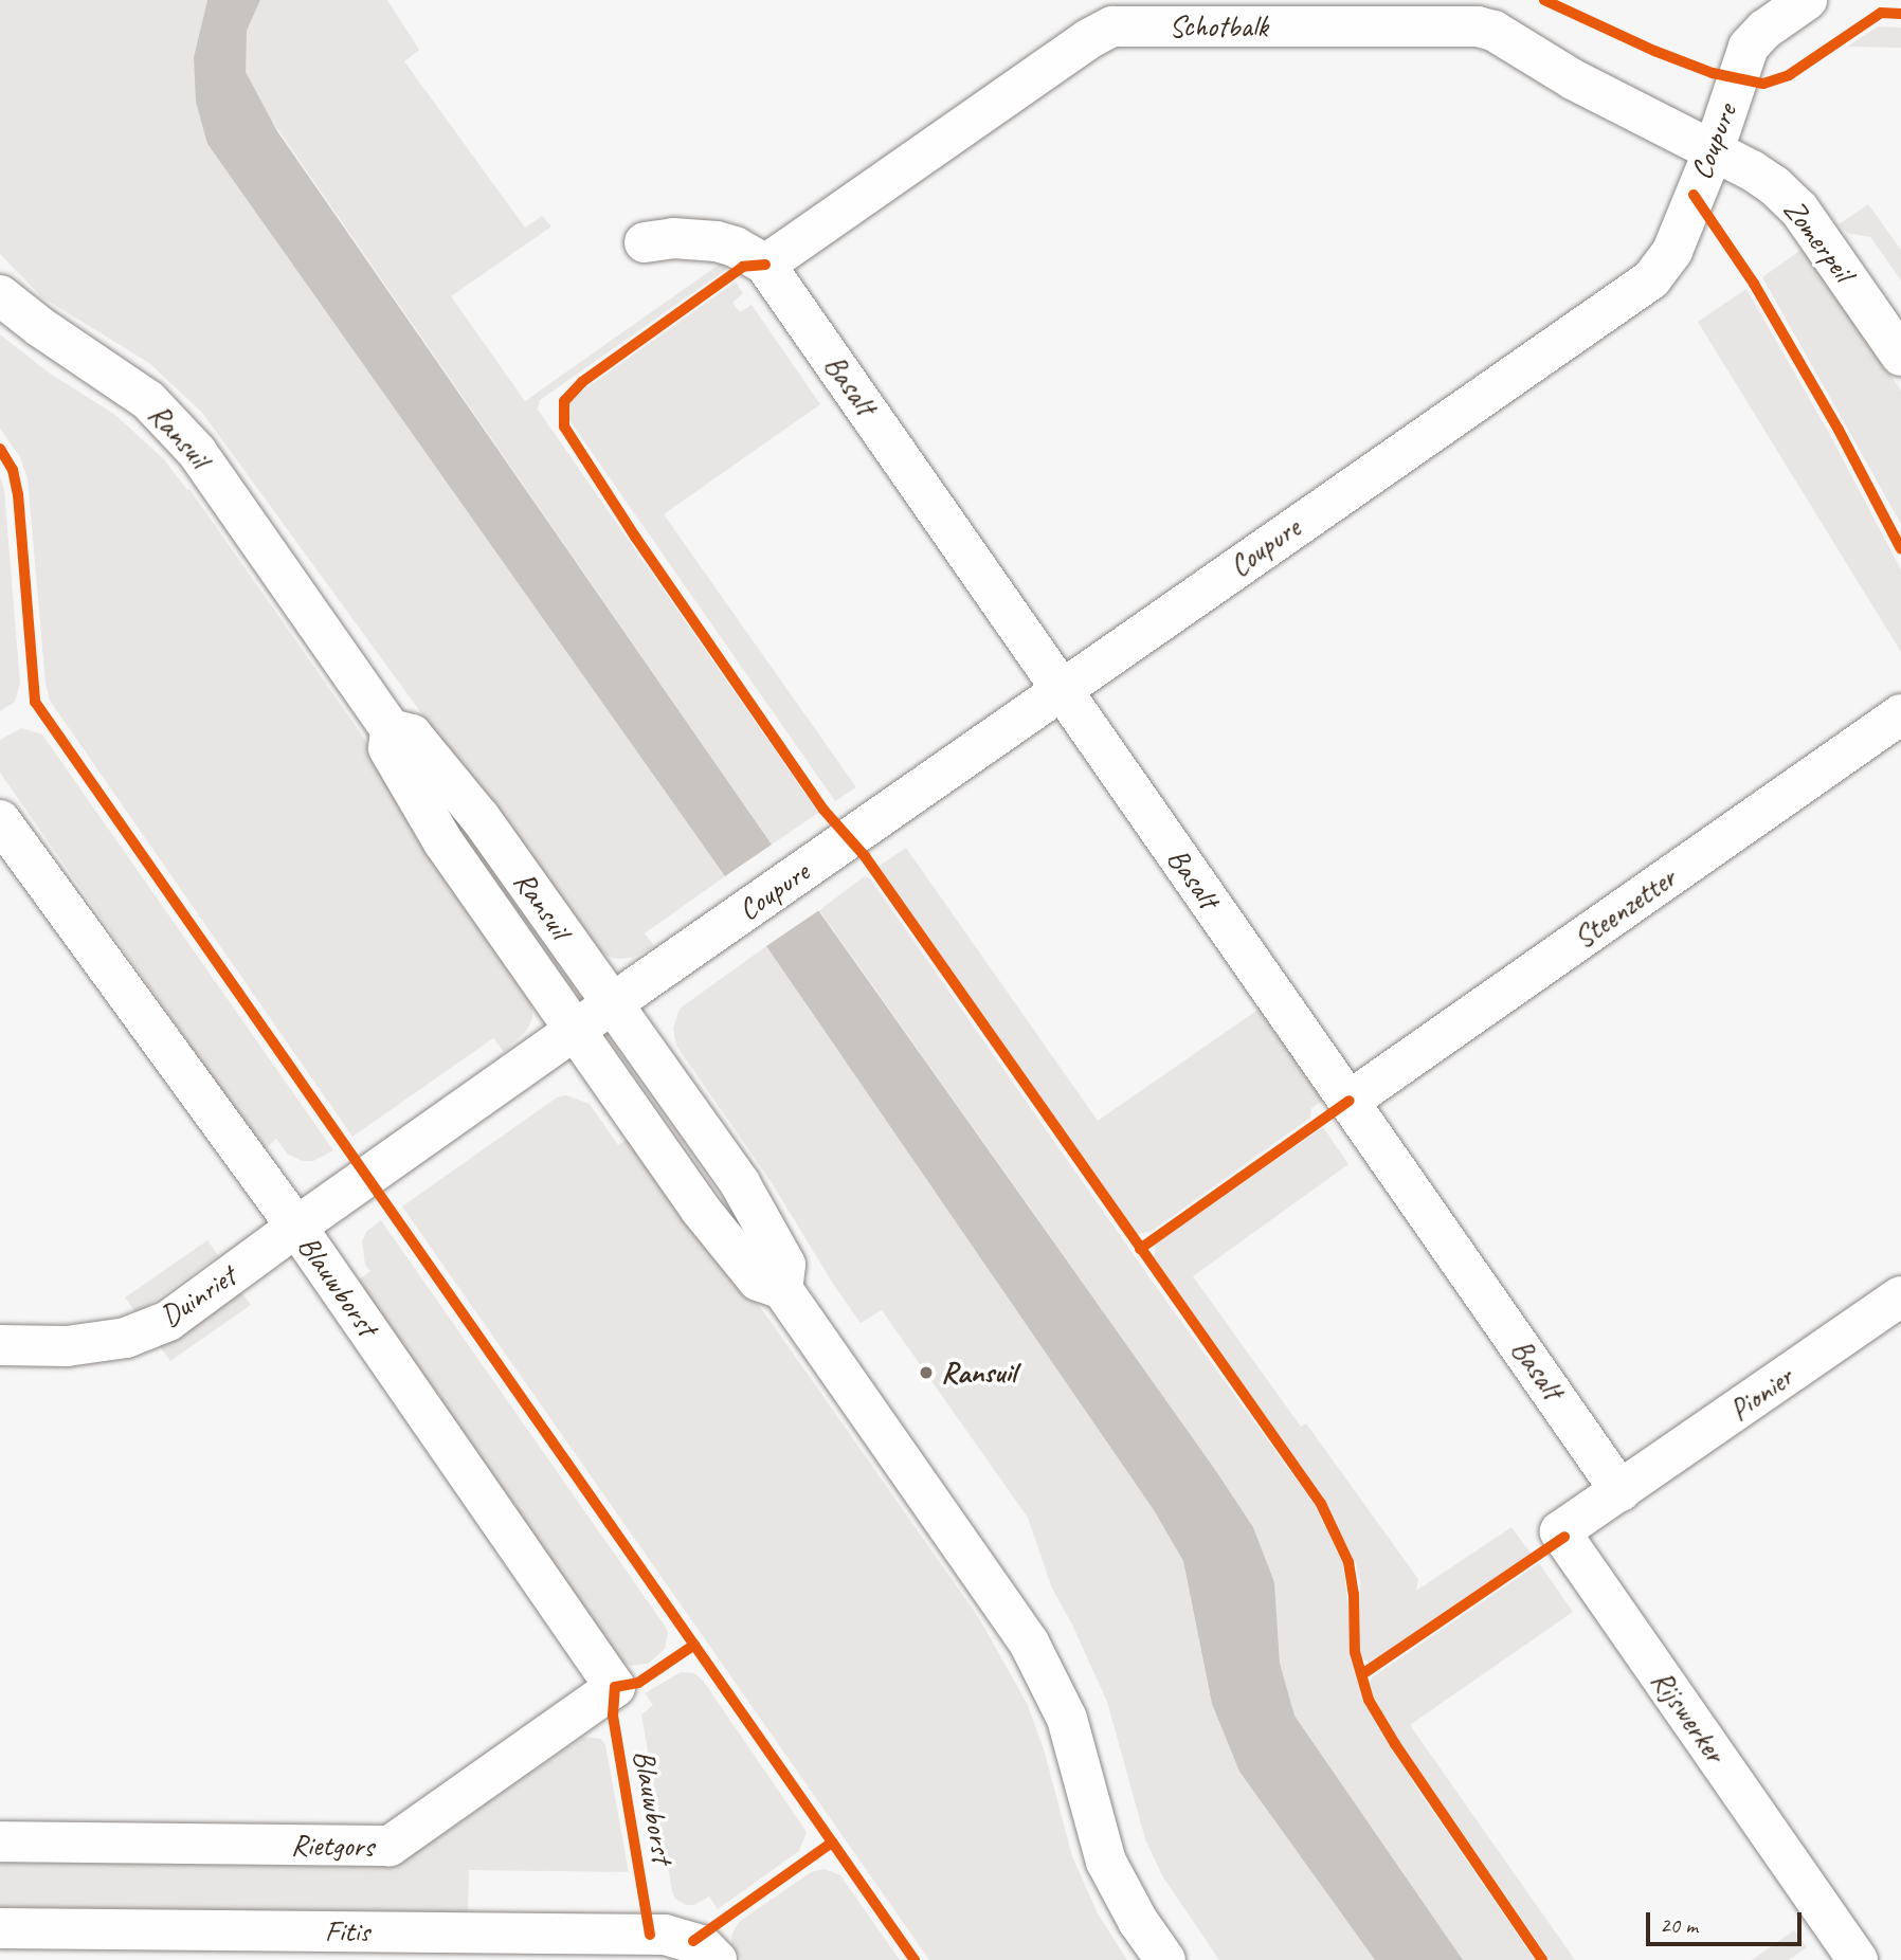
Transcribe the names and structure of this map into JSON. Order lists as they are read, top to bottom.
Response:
{
  "streets": {
    "street": [
      "Schotbalk",
      "Coupure",
      "Zomerpeil",
      "Basalt",
      "Ransuil",
      "Steenzetter",
      "Blauwborst",
      "Duinriet",
      "Pionier",
      "Rijswerker",
      "Rietgors",
      "Fitis"
    ]
  },
  "crossings": [
    ["Schotbalk", "Coupure"],
    ["Schotbalk", "Zomerpeil"],
    ["Schotbalk", "Basalt"],
    ["Coupure", "Zomerpeil"],
    ["Coupure", "Basalt"],
    ["Coupure", "Ransuil"],
    ["Coupure", "Blauwborst"],
    ["Basalt", "Steenzetter"],
    ["Basalt", "Pionier"],
    ["Basalt", "Rijswerker"],
    ["Ransuil", "Blauwborst"],
    ["Blauwborst", "Duinriet"],
    ["Blauwborst", "Rietgors"],
    ["Pionier", "Rijswerker"]
  ],
  "places": ["Ransuil"],
  "scale_bar": "20 m"
}
